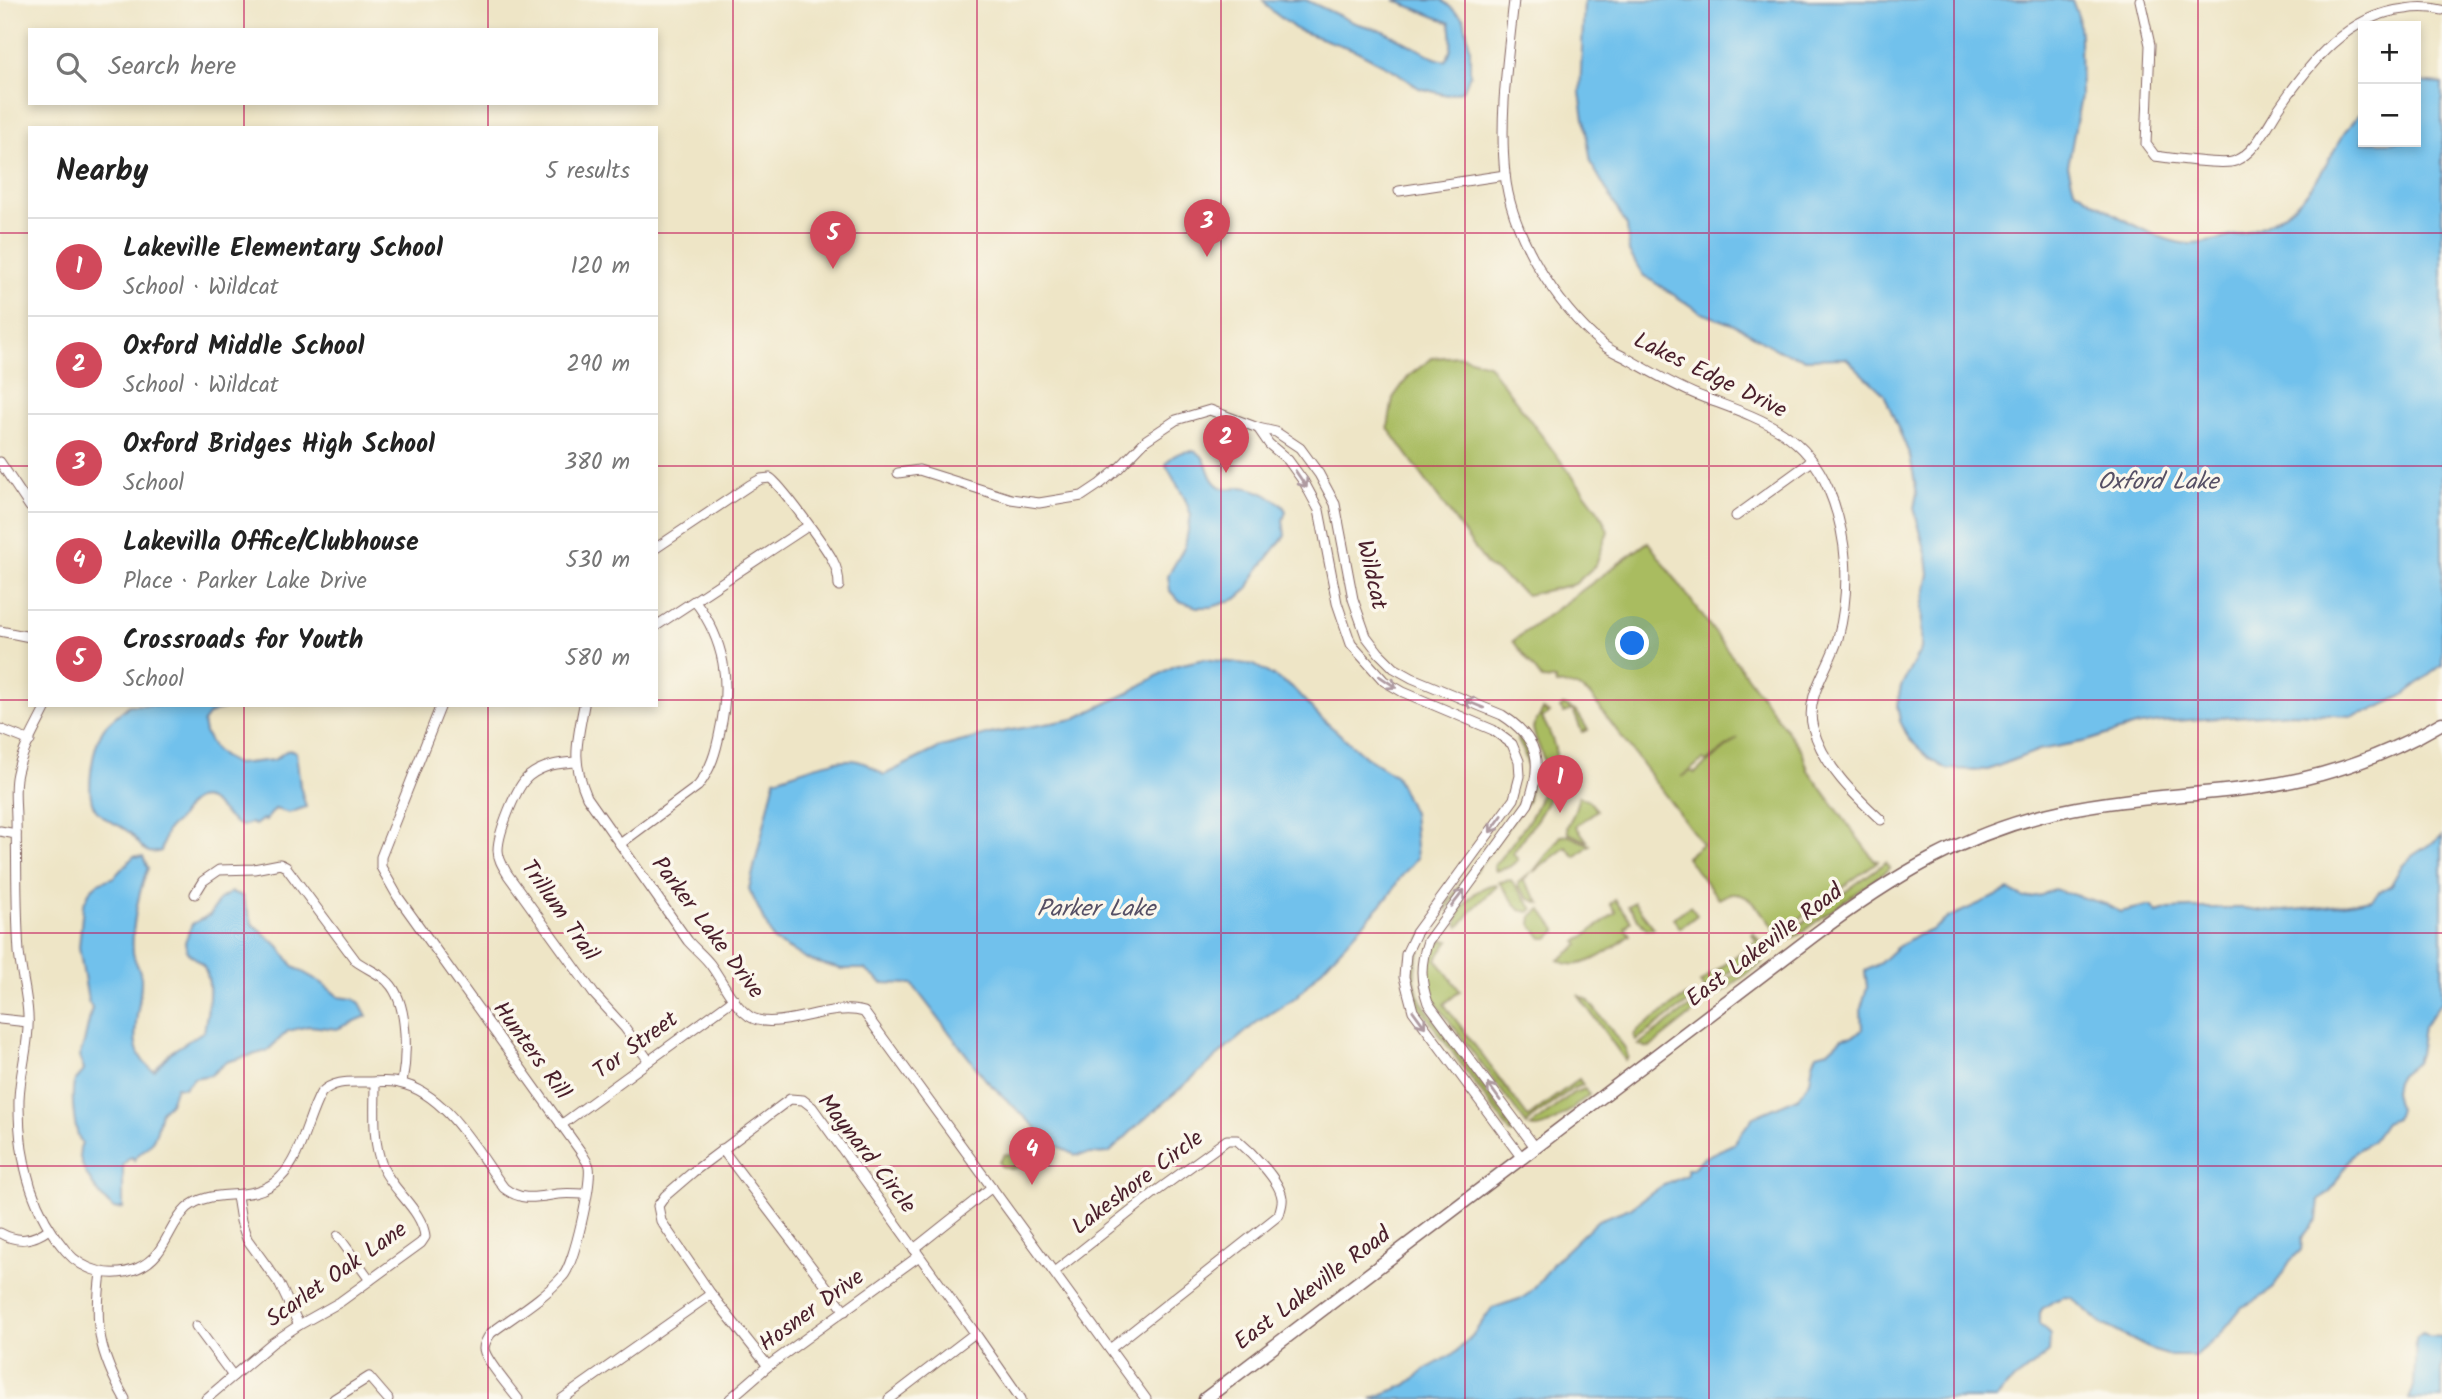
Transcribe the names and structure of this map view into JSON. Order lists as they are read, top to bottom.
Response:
{
  "streets": {
    "main road": ["East Lakeville Road"],
    "street": [
      "Lakes Edge Drive",
      "Wildcat",
      "Trillum Trail",
      "Parker Lake Drive",
      "Tor Street",
      "Hunters Rill",
      "Maynard Circle",
      "Lakeshore Circle",
      "Scarlet Oak Lane",
      "Hosner Drive"
    ]
  },
  "crossings": [
    ["Wildcat", "East Lakeville Road"],
    ["Trillum Trail", "Parker Lake Drive"],
    ["Trillum Trail", "Tor Street"],
    ["Parker Lake Drive", "Tor Street"],
    ["Parker Lake Drive", "Lakeshore Circle"],
    ["Parker Lake Drive", "Hosner Drive"],
    ["Tor Street", "Hunters Rill"],
    ["Maynard Circle", "Hosner Drive"]
  ],
  "water": ["Oxford Lake", "Parker Lake"],
  "page": {
    "map_buttons": ["+", "−"],
    "search": "Search here",
    "heading": ["Nearby", "5 results"],
    "pins": [
      "3",
      "5",
      "2",
      "1",
      "4"
    ],
    "list": [
      {
        "mark": "1",
        "name": "Lakeville Elementary School",
        "note": "School · Wildcat",
        "value": "120 m"
      },
      {
        "mark": "2",
        "name": "Oxford Middle School",
        "note": "School · Wildcat",
        "value": "290 m"
      },
      {
        "mark": "3",
        "name": "Oxford Bridges High School",
        "note": "School",
        "value": "380 m"
      },
      {
        "mark": "4",
        "name": "Lakevilla Office/Clubhouse",
        "note": "Place · Parker Lake Drive",
        "value": "530 m"
      },
      {
        "mark": "5",
        "name": "Crossroads for Youth",
        "note": "School",
        "value": "580 m"
      }
    ]
  }
}
